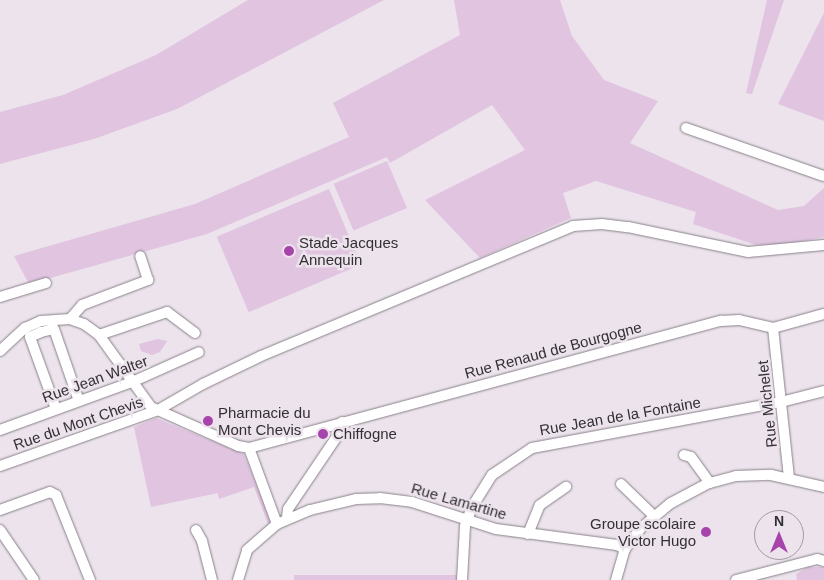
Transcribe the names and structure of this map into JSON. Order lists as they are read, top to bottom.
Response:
{
  "streets": {
    "street": [
      "Rue Renaud de Bourgogne",
      "Rue Jean Walter",
      "Rue Michelet",
      "Rue Jean de la Fontaine",
      "Rue du Mont Chevis",
      "Rue Lamartine"
    ]
  },
  "crossings": [
    ["Rue Renaud de Bourgogne", "Rue Michelet"],
    ["Rue Renaud de Bourgogne", "Rue du Mont Chevis"],
    ["Rue Michelet", "Rue Jean de la Fontaine"],
    ["Rue Jean de la Fontaine", "Rue Lamartine"]
  ],
  "places": [
    "Stade Jacques Annequin",
    "Pharmacie du Mont Chevis",
    "Chiffogne",
    "Groupe scolaire Victor Hugo"
  ],
  "north": "top"
}
